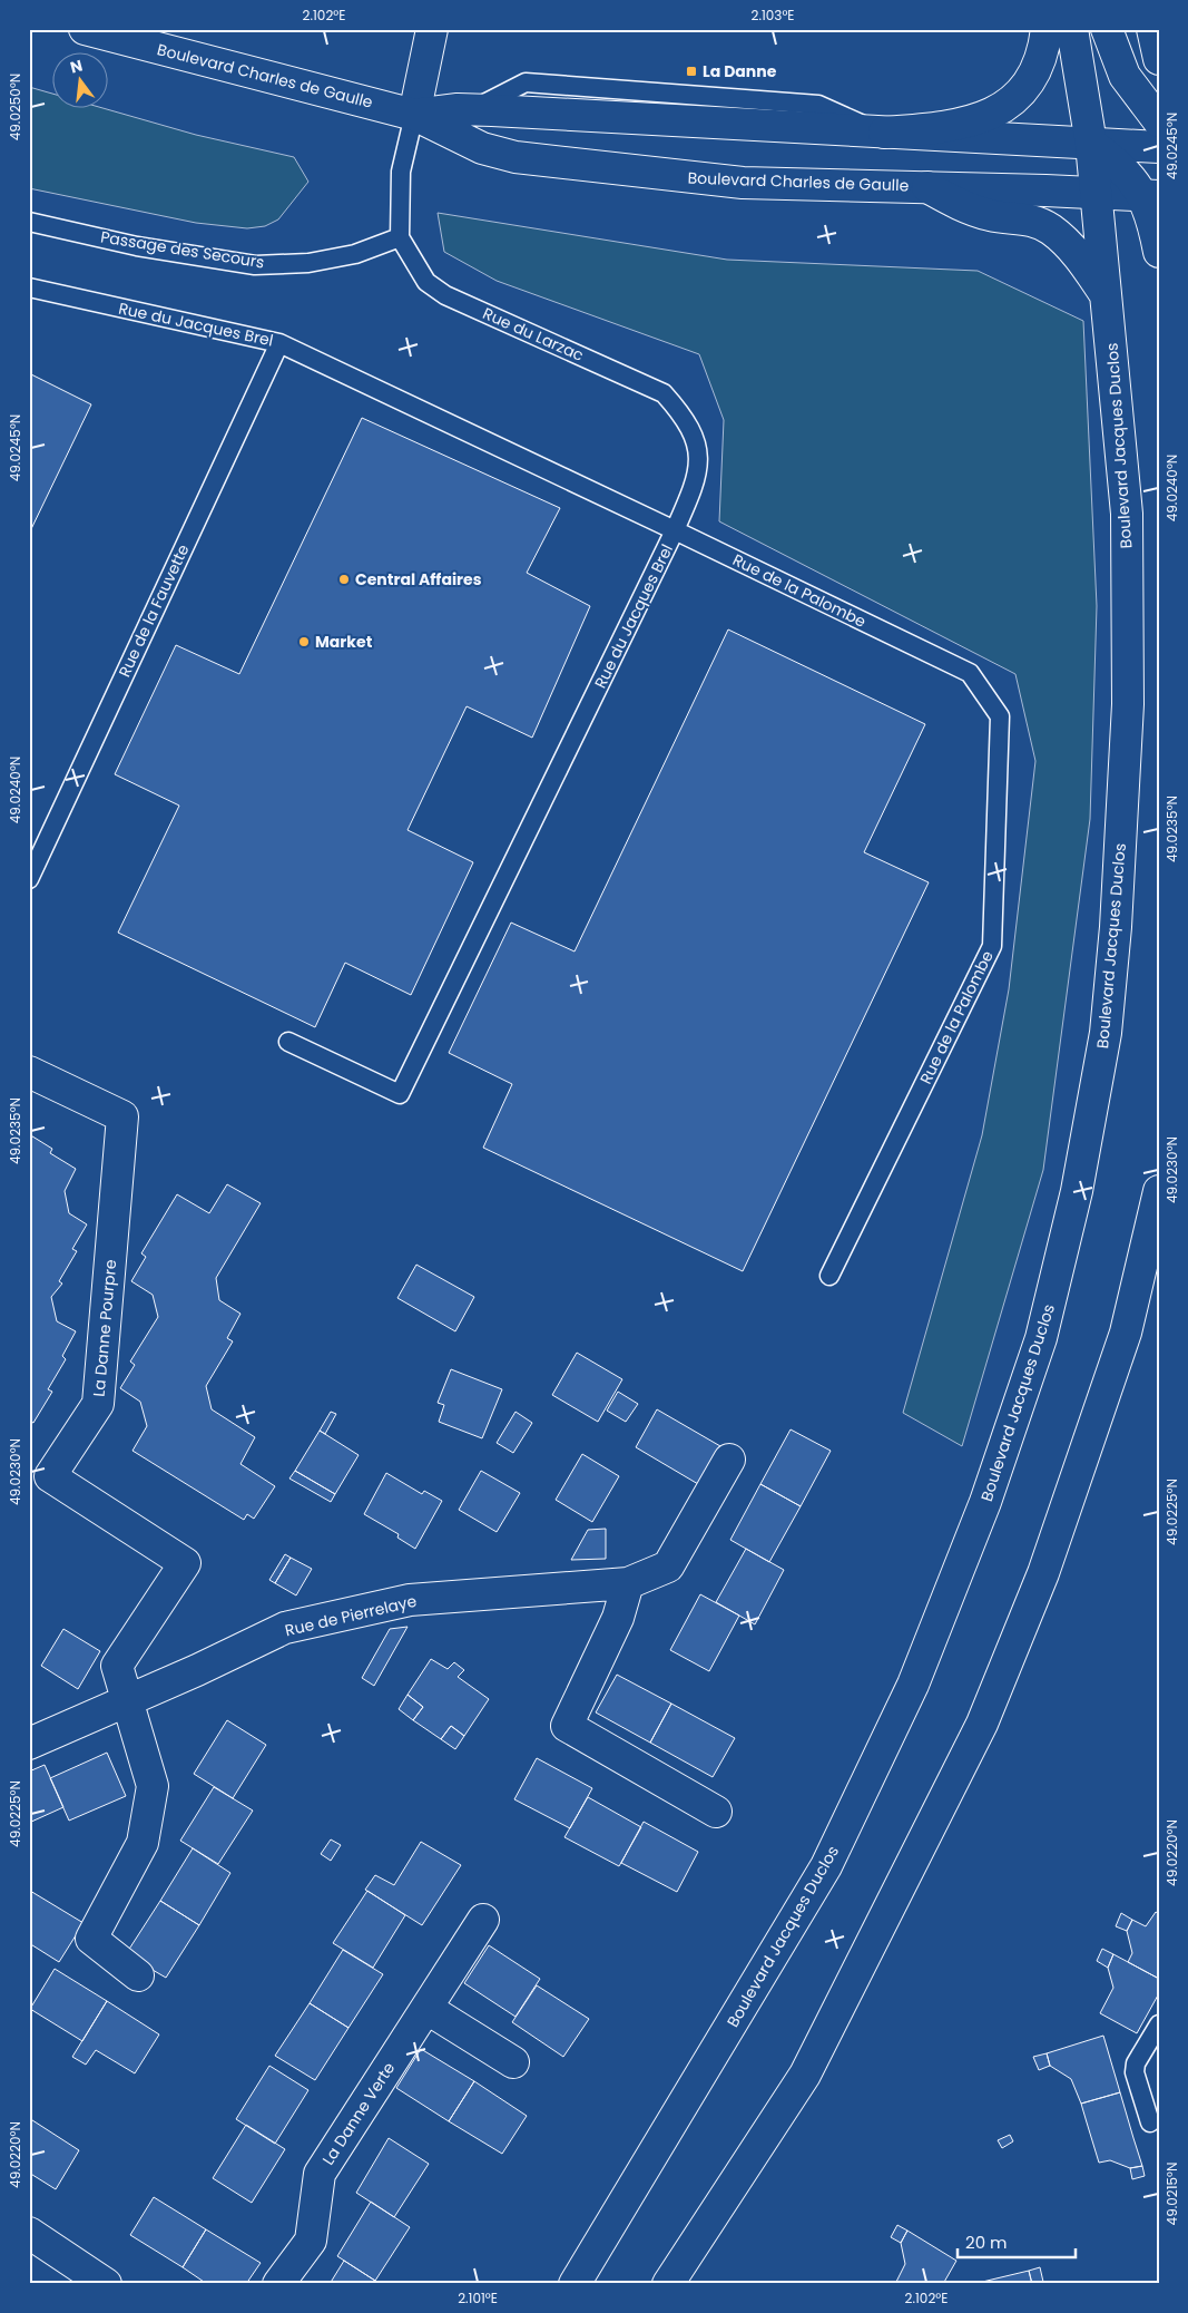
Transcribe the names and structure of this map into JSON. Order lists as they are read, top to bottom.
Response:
{
  "streets": {
    "main road": [
      "Boulevard Charles de Gaulle",
      "Boulevard Jacques Duclos",
      "La Danne Pourpre",
      "Rue de Pierrelaye",
      "La Danne Verte"
    ],
    "lane": [
      "Passage des Secours",
      "Rue du Jacques Brel",
      "Rue du Larzac",
      "Rue de la Palombe",
      "Rue de la Fauvette"
    ]
  },
  "crossings": [
    ["Boulevard Charles de Gaulle", "Boulevard Jacques Duclos"],
    ["Passage des Secours", "Rue du Larzac"],
    ["Rue du Jacques Brel", "Rue du Larzac"],
    ["Rue du Jacques Brel", "Rue de la Palombe"],
    ["Rue du Jacques Brel", "Rue de la Fauvette"],
    ["Rue du Larzac", "Rue de la Palombe"],
    ["La Danne Pourpre", "Rue de Pierrelaye"]
  ],
  "places": {
    "transit": ["La Danne"],
    "other": ["Central Affaires", "Market"]
  },
  "scale_bar": "20 m",
  "north": "top",
  "coordinates": [
    "2.102°E",
    "2.103°E",
    "49.0250°N",
    "49.0245°N",
    "49.0240°N",
    "49.0235°N",
    "49.0230°N",
    "49.0225°N",
    "49.0220°N",
    "49.0215°N",
    "2.101°E"
  ]
}
